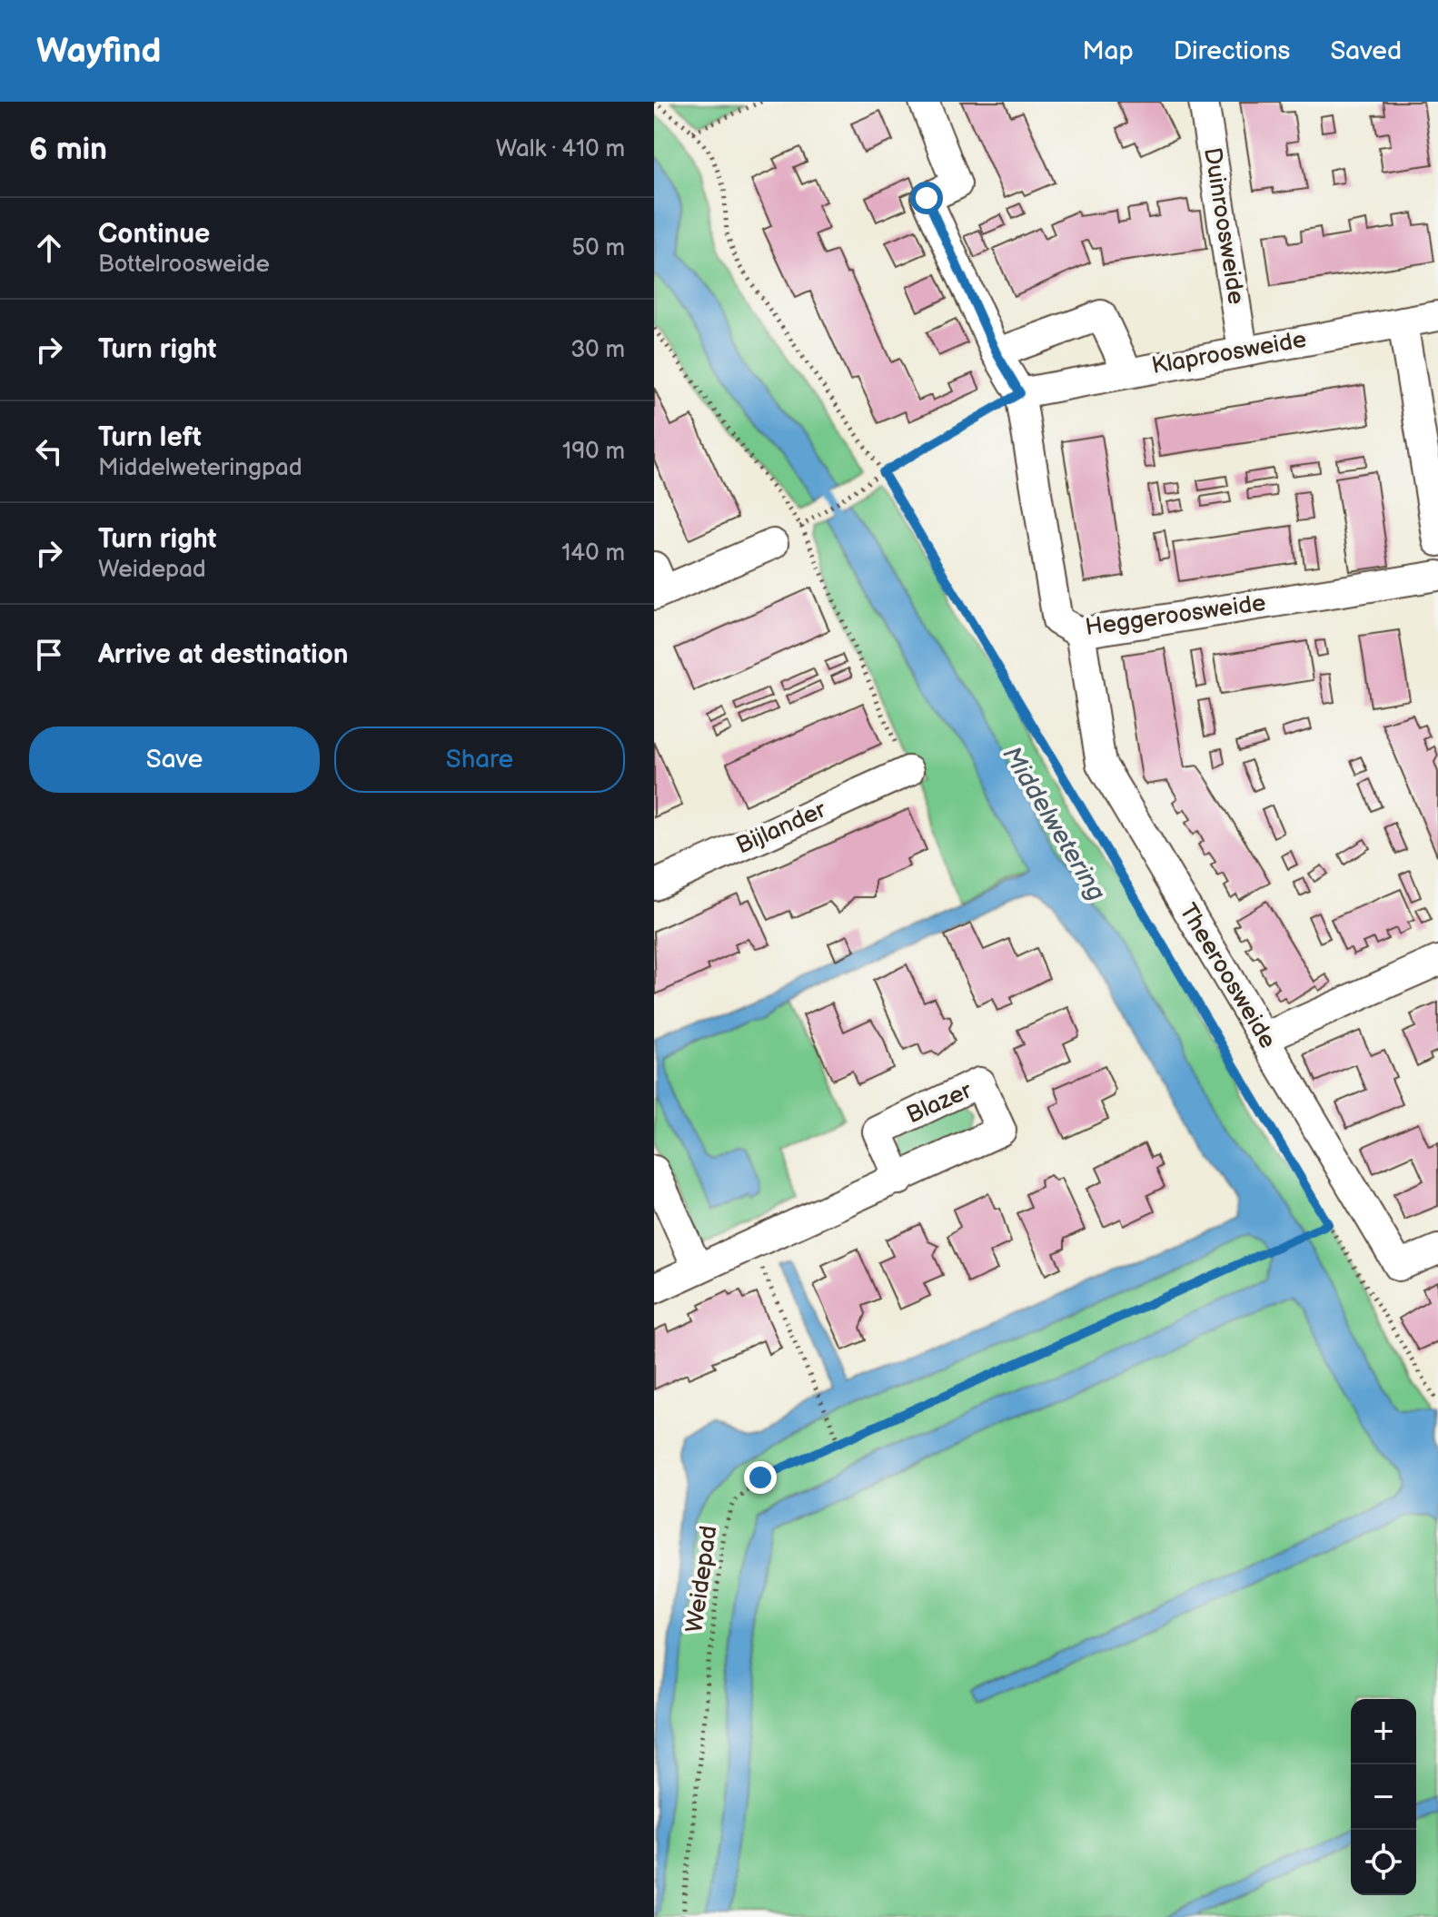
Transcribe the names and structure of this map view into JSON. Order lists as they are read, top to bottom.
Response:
{
  "streets": {
    "street": [
      "Duinroosweide",
      "Klaproosweide",
      "Heggeroosweide",
      "Bijlander",
      "Theeroosweide"
    ],
    "path": ["Weidepad"]
  },
  "crossings": [
    ["Duinroosweide", "Klaproosweide"],
    ["Klaproosweide", "Heggeroosweide"],
    ["Heggeroosweide", "Theeroosweide"]
  ],
  "water": ["Middelwetering"],
  "page": {
    "header": "Wayfind",
    "nav": ["Map", "Directions", "Saved"],
    "heading": ["6 min", "Walk · 410 m"],
    "list": [
      ["Continue", "Bottelroosweide", "50 m"],
      ["Turn right", "30 m"],
      ["Turn left", "Middelweteringpad", "190 m"],
      ["Turn right", "Weidepad", "140 m"],
      "Arrive at destination"
    ],
    "buttons": ["Save", "Share"],
    "map_buttons": ["+", "−"]
  }
}
